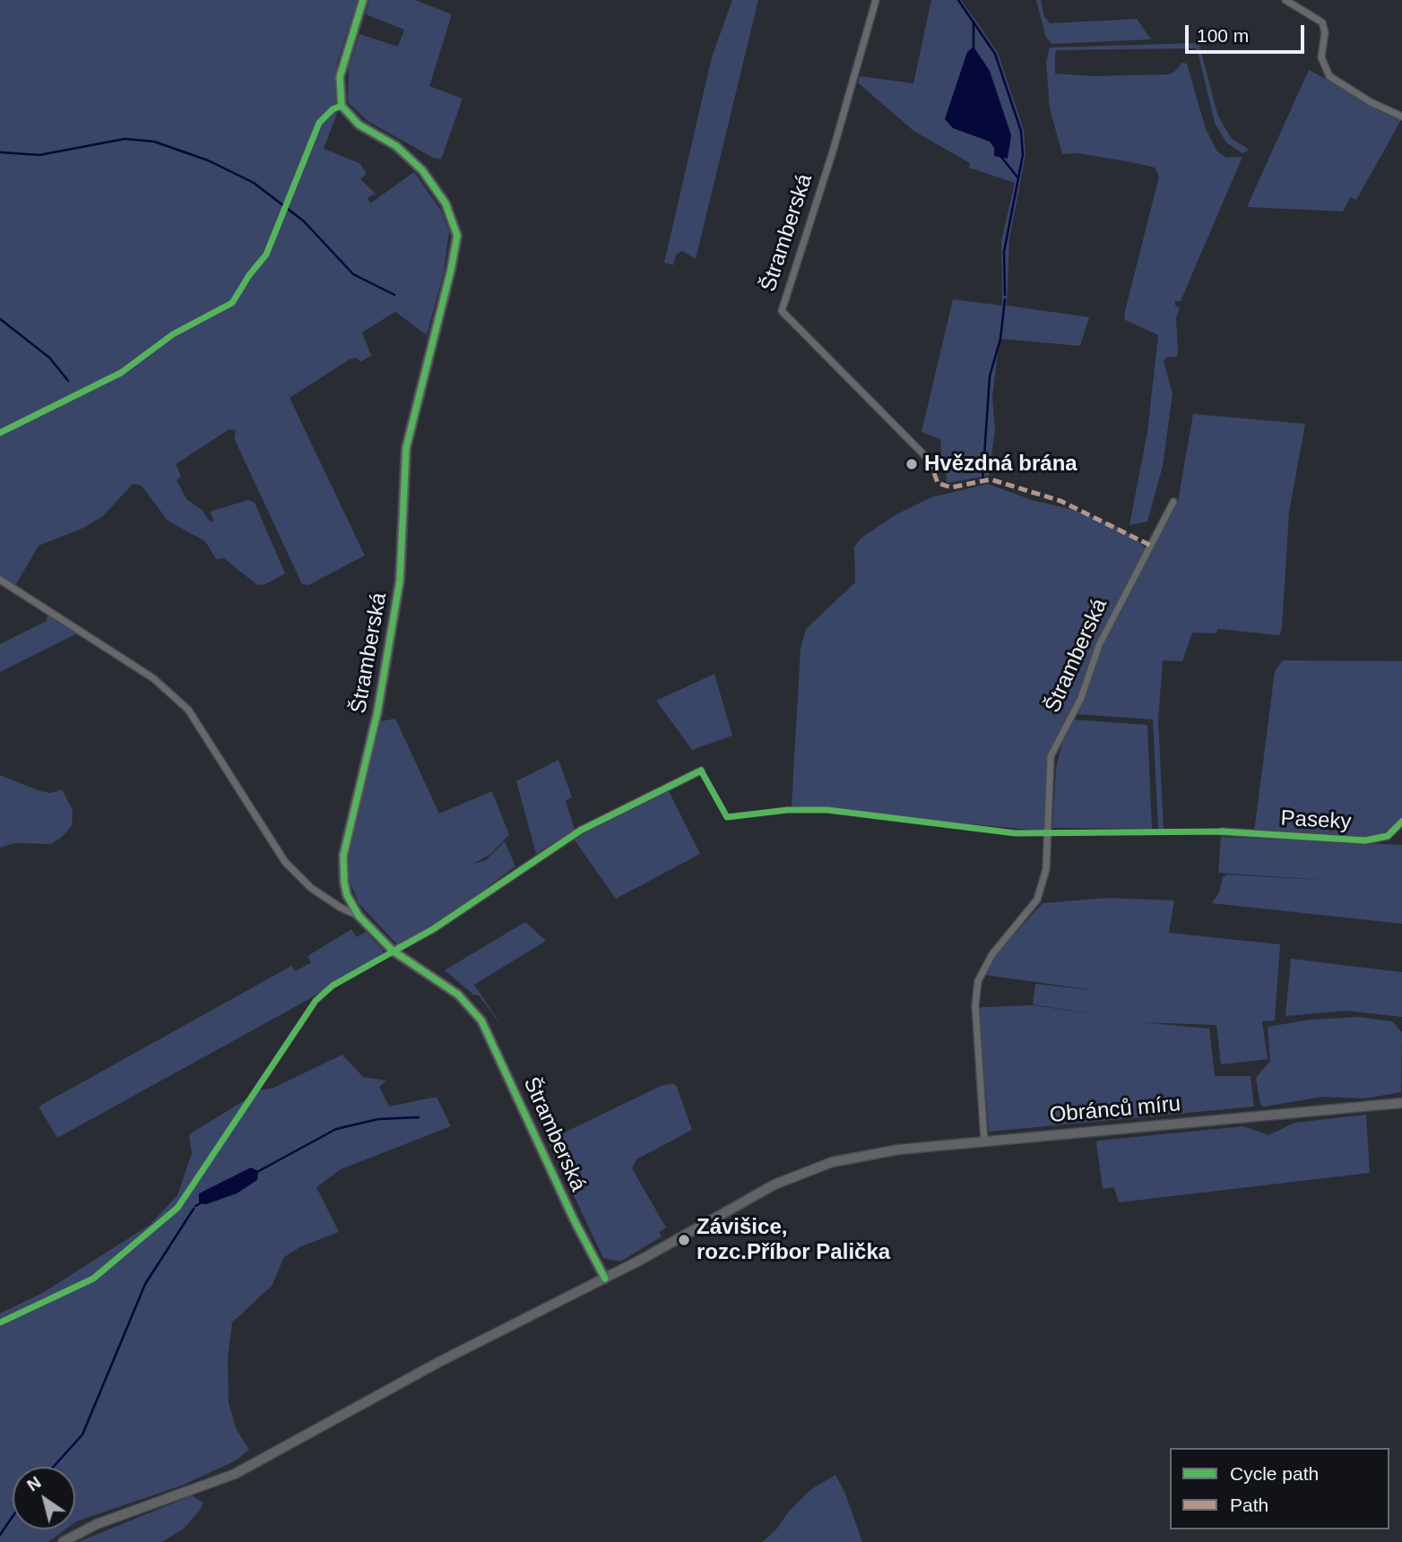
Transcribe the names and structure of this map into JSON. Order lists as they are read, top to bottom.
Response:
{
  "streets": {
    "street": ["Štramberská", "Paseky", "Obránců míru"]
  },
  "crossings": [
    ["Štramberská", "Obránců míru"]
  ],
  "places": ["Hvězdná brána", "Závišice, rozc.Příbor Palička"],
  "legend": ["Cycle path", "Path"],
  "scale_bar": "100 m",
  "north": "top left"
}
